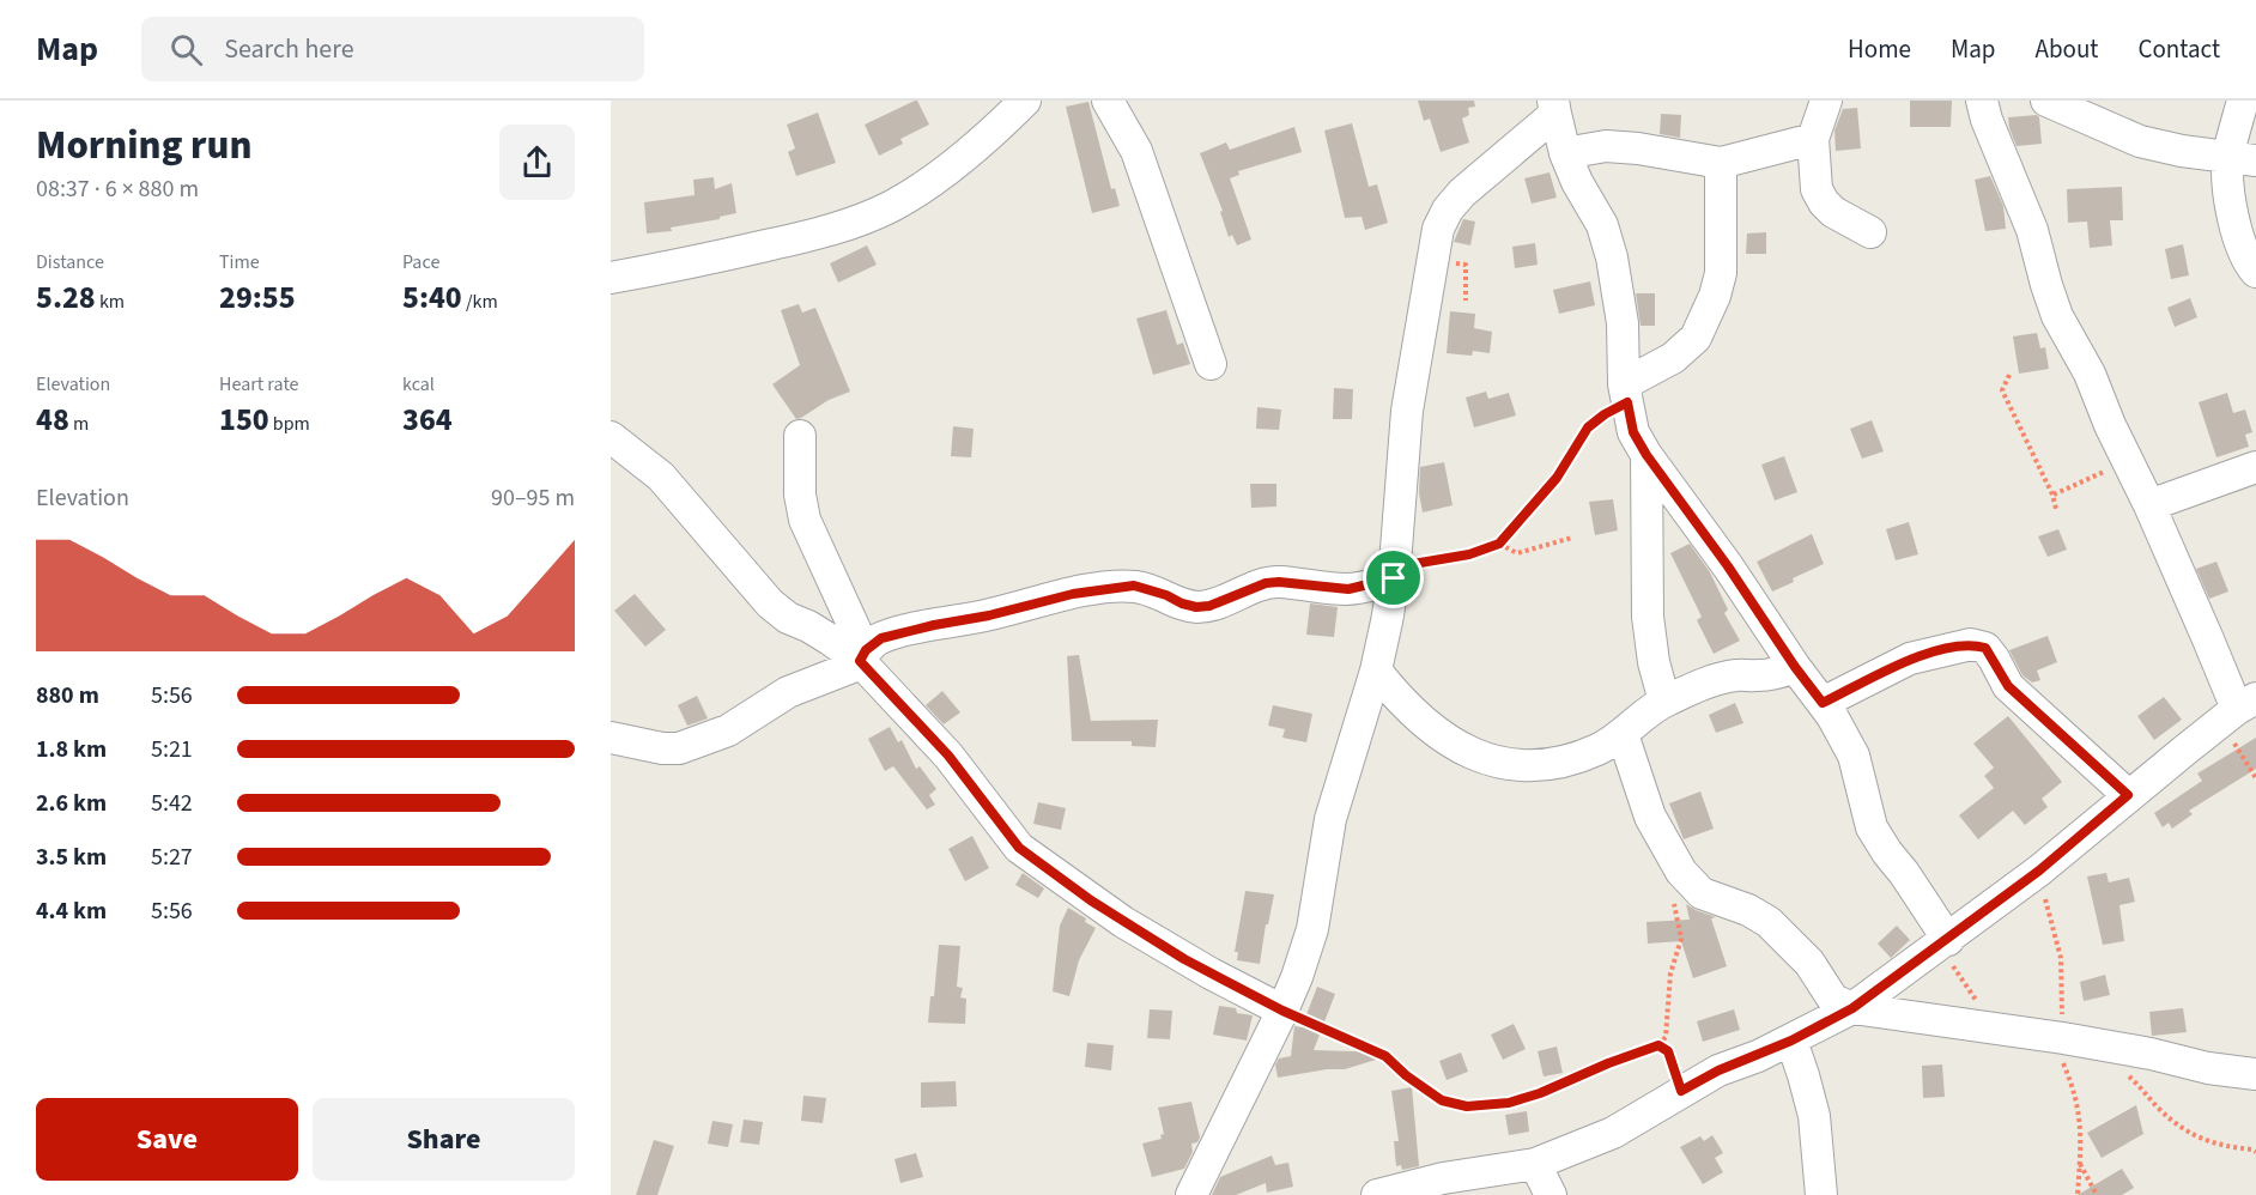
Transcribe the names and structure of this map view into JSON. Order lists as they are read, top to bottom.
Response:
{
  "page": {
    "header": "Map",
    "search": "Search here",
    "nav": [
      "Home",
      "Map",
      "About",
      "Contact"
    ],
    "heading": ["Morning run", "08:37 · 6 × 880 m"],
    "stats": [
      ["Distance", "5.28 km"],
      ["Time", "29:55"],
      ["Pace", "5:40 /km"],
      ["Elevation", "48 m"],
      ["Heart rate", "150 bpm"],
      ["kcal", "364"]
    ],
    "chart": ["Elevation", "90–95 m"],
    "list": [
      {
        "name": "880 m",
        "note": "5:56"
      },
      {
        "name": "1.8 km",
        "note": "5:21"
      },
      {
        "name": "2.6 km",
        "note": "5:42"
      },
      {
        "name": "3.5 km",
        "note": "5:27"
      },
      {
        "name": "4.4 km",
        "note": "5:56"
      }
    ],
    "buttons": ["Save", "Share"]
  }
}
